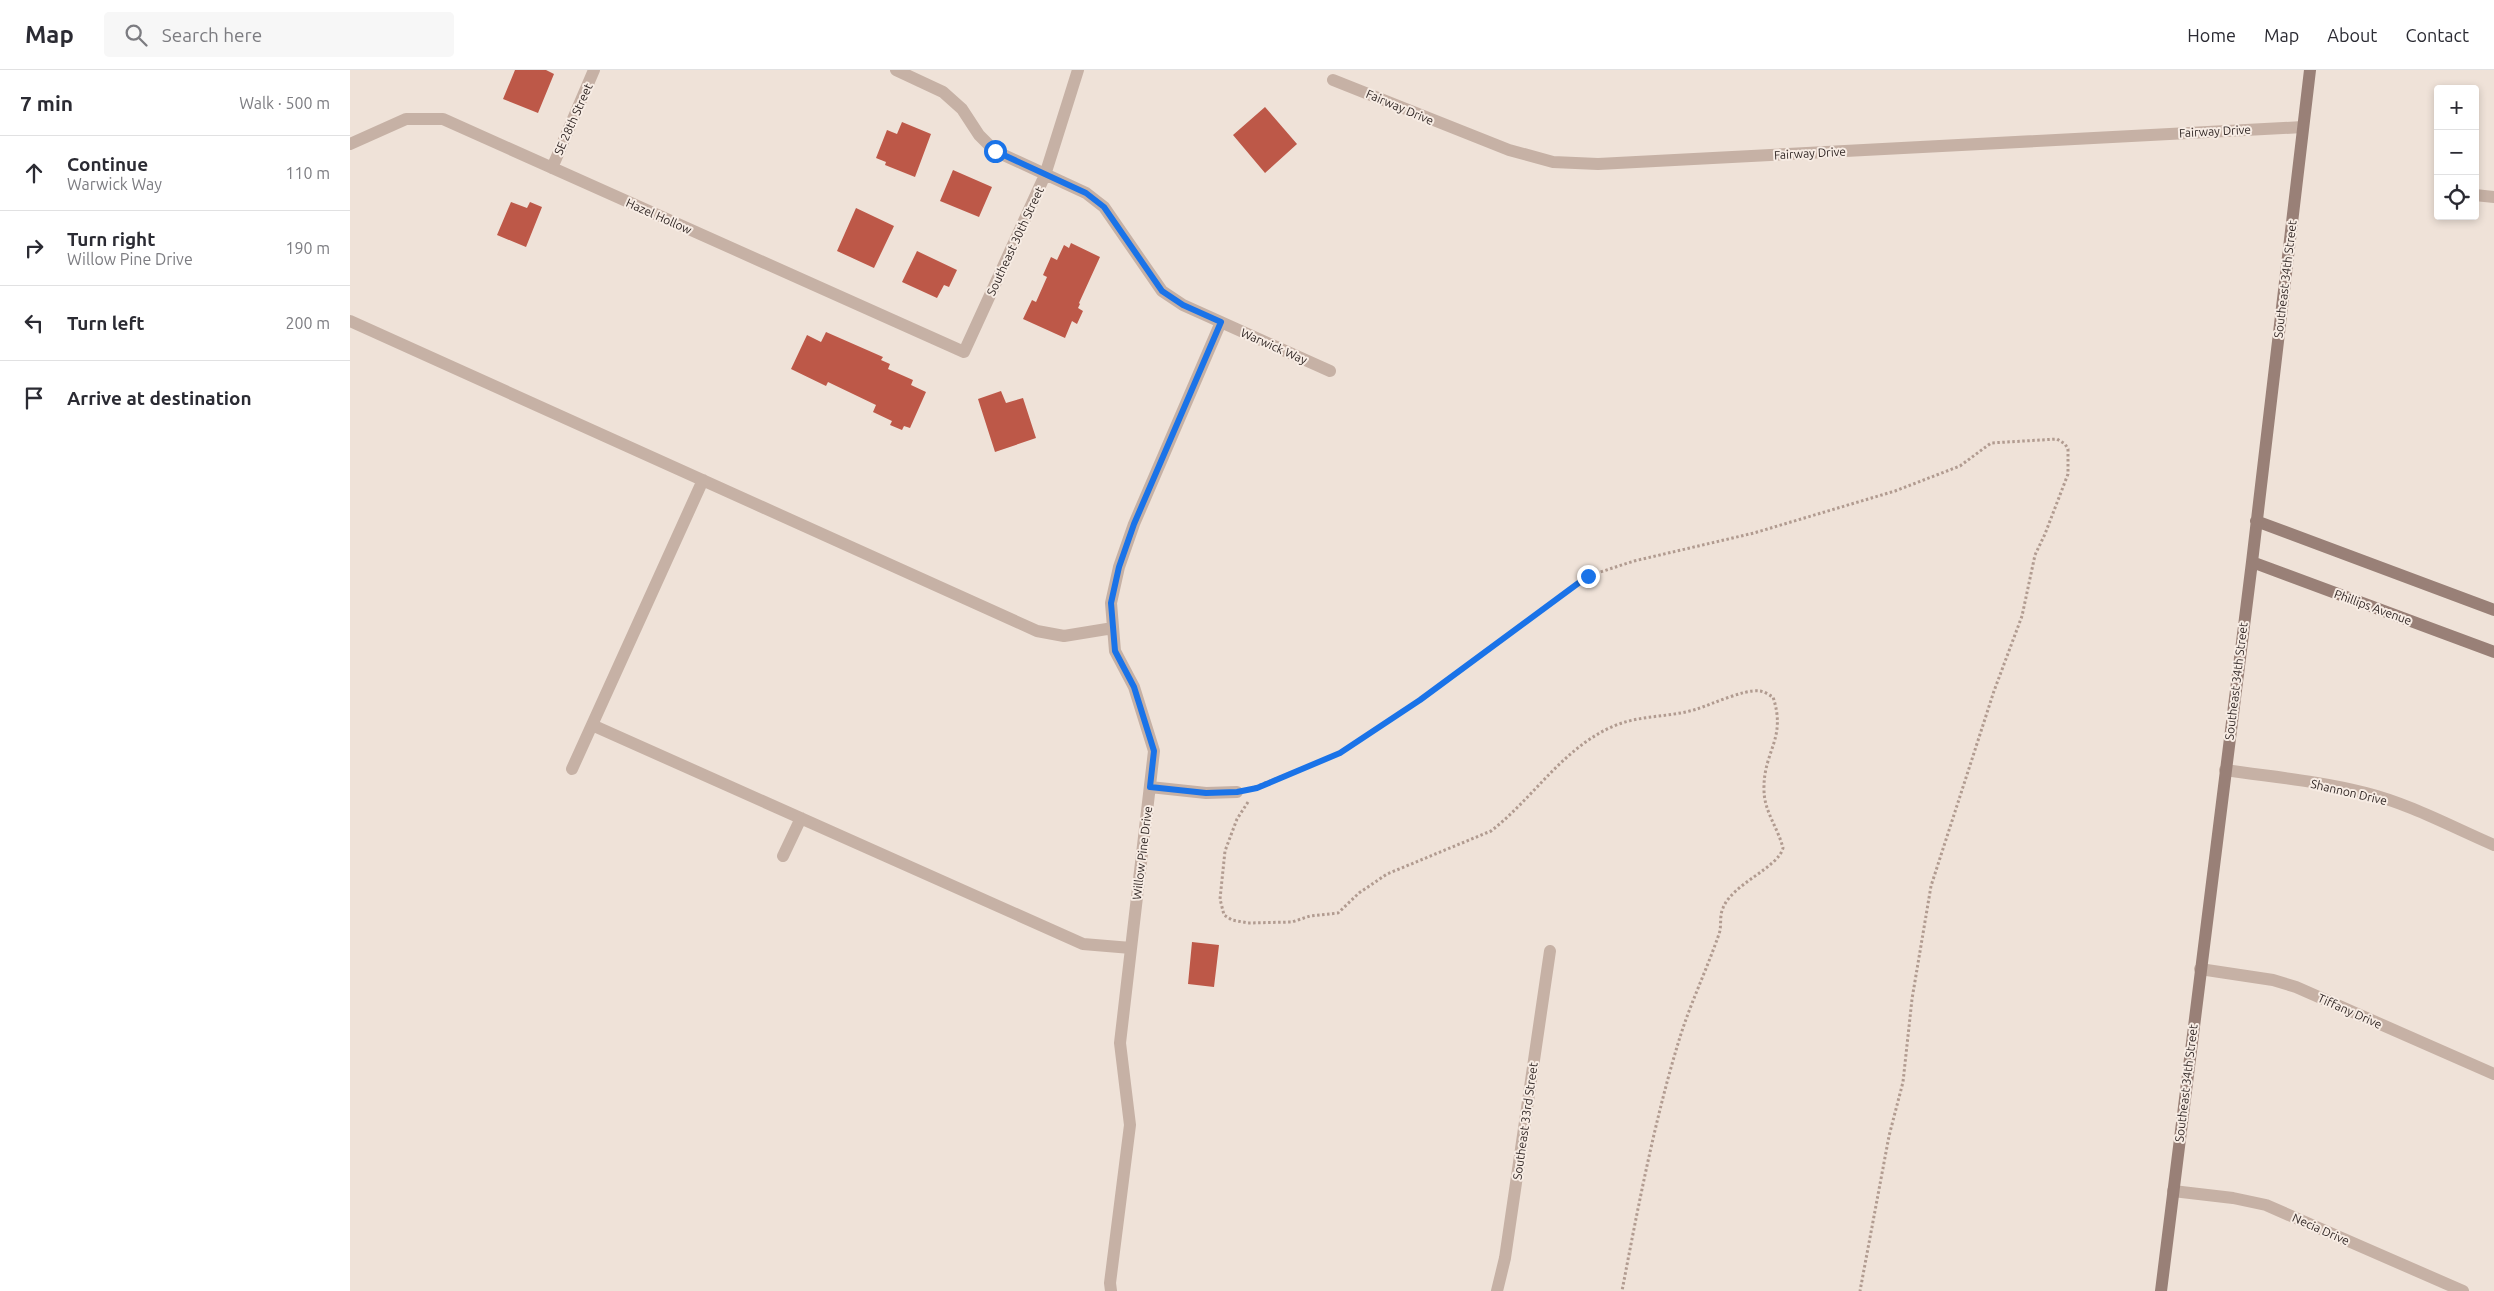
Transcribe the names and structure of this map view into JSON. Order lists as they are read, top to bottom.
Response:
{
  "streets": {
    "street": [
      "Fairway Drive",
      "SE 28th Street",
      "Hazel Hollow",
      "Southeast 30th Street",
      "Southeast 34th Street",
      "Warwick Way",
      "Phillips Avenue",
      "Shannon Drive",
      "Willow Pine Drive",
      "Tiffany Drive",
      "Southeast 33rd Street",
      "Necia Drive"
    ]
  },
  "crossings": [
    ["Fairway Drive", "Southeast 34th Street"],
    ["SE 28th Street", "Hazel Hollow"],
    ["Hazel Hollow", "Southeast 30th Street"],
    ["Southeast 30th Street", "Warwick Way"],
    ["Southeast 34th Street", "Phillips Avenue"],
    ["Southeast 34th Street", "Shannon Drive"],
    ["Southeast 34th Street", "Tiffany Drive"],
    ["Southeast 34th Street", "Necia Drive"],
    ["Warwick Way", "Willow Pine Drive"]
  ],
  "page": {
    "header": "Map",
    "search": "Search here",
    "nav": [
      "Home",
      "Map",
      "About",
      "Contact"
    ],
    "heading": ["7 min", "Walk · 500 m"],
    "map_buttons": ["+", "−"],
    "list": [
      ["Continue", "Warwick Way", "110 m"],
      ["Turn right", "Willow Pine Drive", "190 m"],
      ["Turn left", "200 m"],
      "Arrive at destination"
    ]
  }
}
